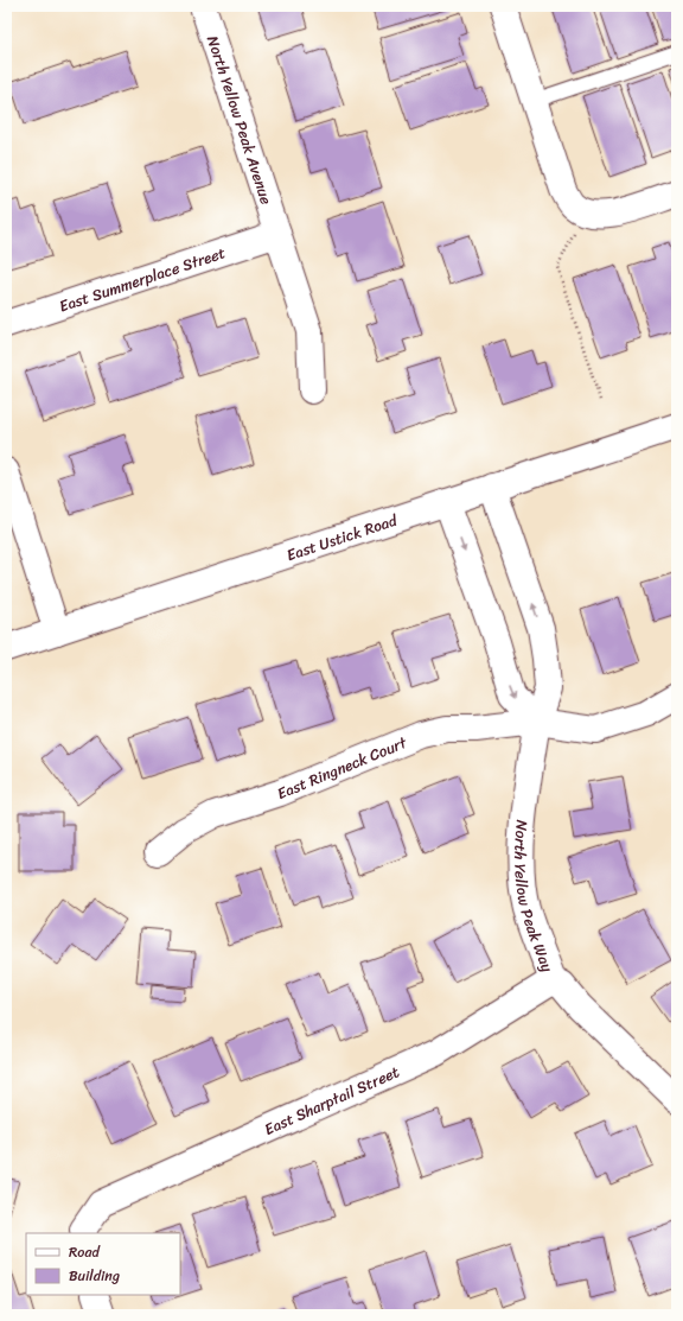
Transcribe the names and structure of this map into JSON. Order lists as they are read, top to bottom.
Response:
{
  "streets": {
    "street": [
      "North Yellow Peak Avenue",
      "East Summerplace Street",
      "East Ustick Road",
      "East Ringneck Court",
      "North Yellow Peak Way",
      "East Sharptail Street"
    ]
  },
  "crossings": [
    ["North Yellow Peak Avenue", "East Summerplace Street"],
    ["East Ustick Road", "North Yellow Peak Way"],
    ["East Ringneck Court", "North Yellow Peak Way"],
    ["North Yellow Peak Way", "East Sharptail Street"]
  ],
  "legend": ["Road", "Building"]
}
